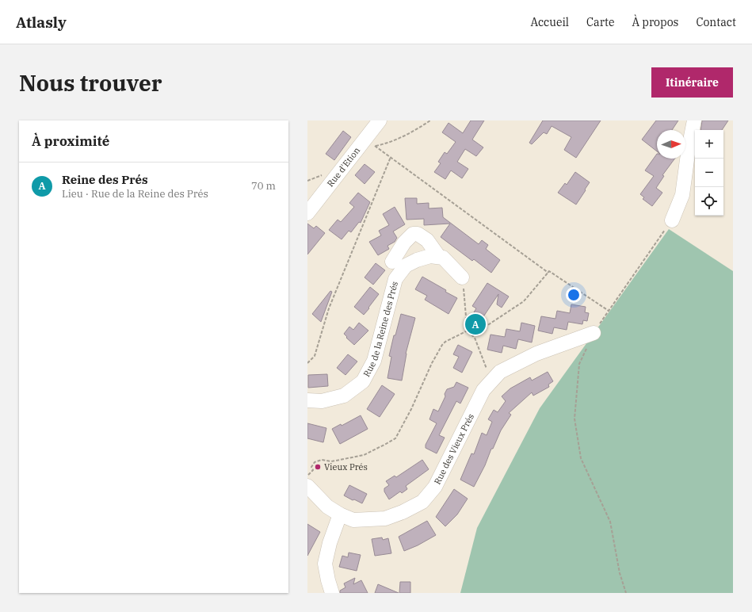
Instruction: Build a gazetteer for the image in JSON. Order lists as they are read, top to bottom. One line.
{"streets":{"street":["Rue d'Etion","Rue de la Reine des Prés","Rue des Vieux Prés"]},"places":["Vieux Prés"],"north":"right","page":{"header":"Atlasly","nav":["Accueil","Carte","À propos","Contact"],"buttons":"Itinéraire","title":"Nous trouver","heading":"À proximité","map_buttons":["+","−"],"list":[{"mark":"A","name":"Reine des Prés","note":"Lieu · Rue de la Reine des Prés","value":"70 m"}],"pins":"A"}}
